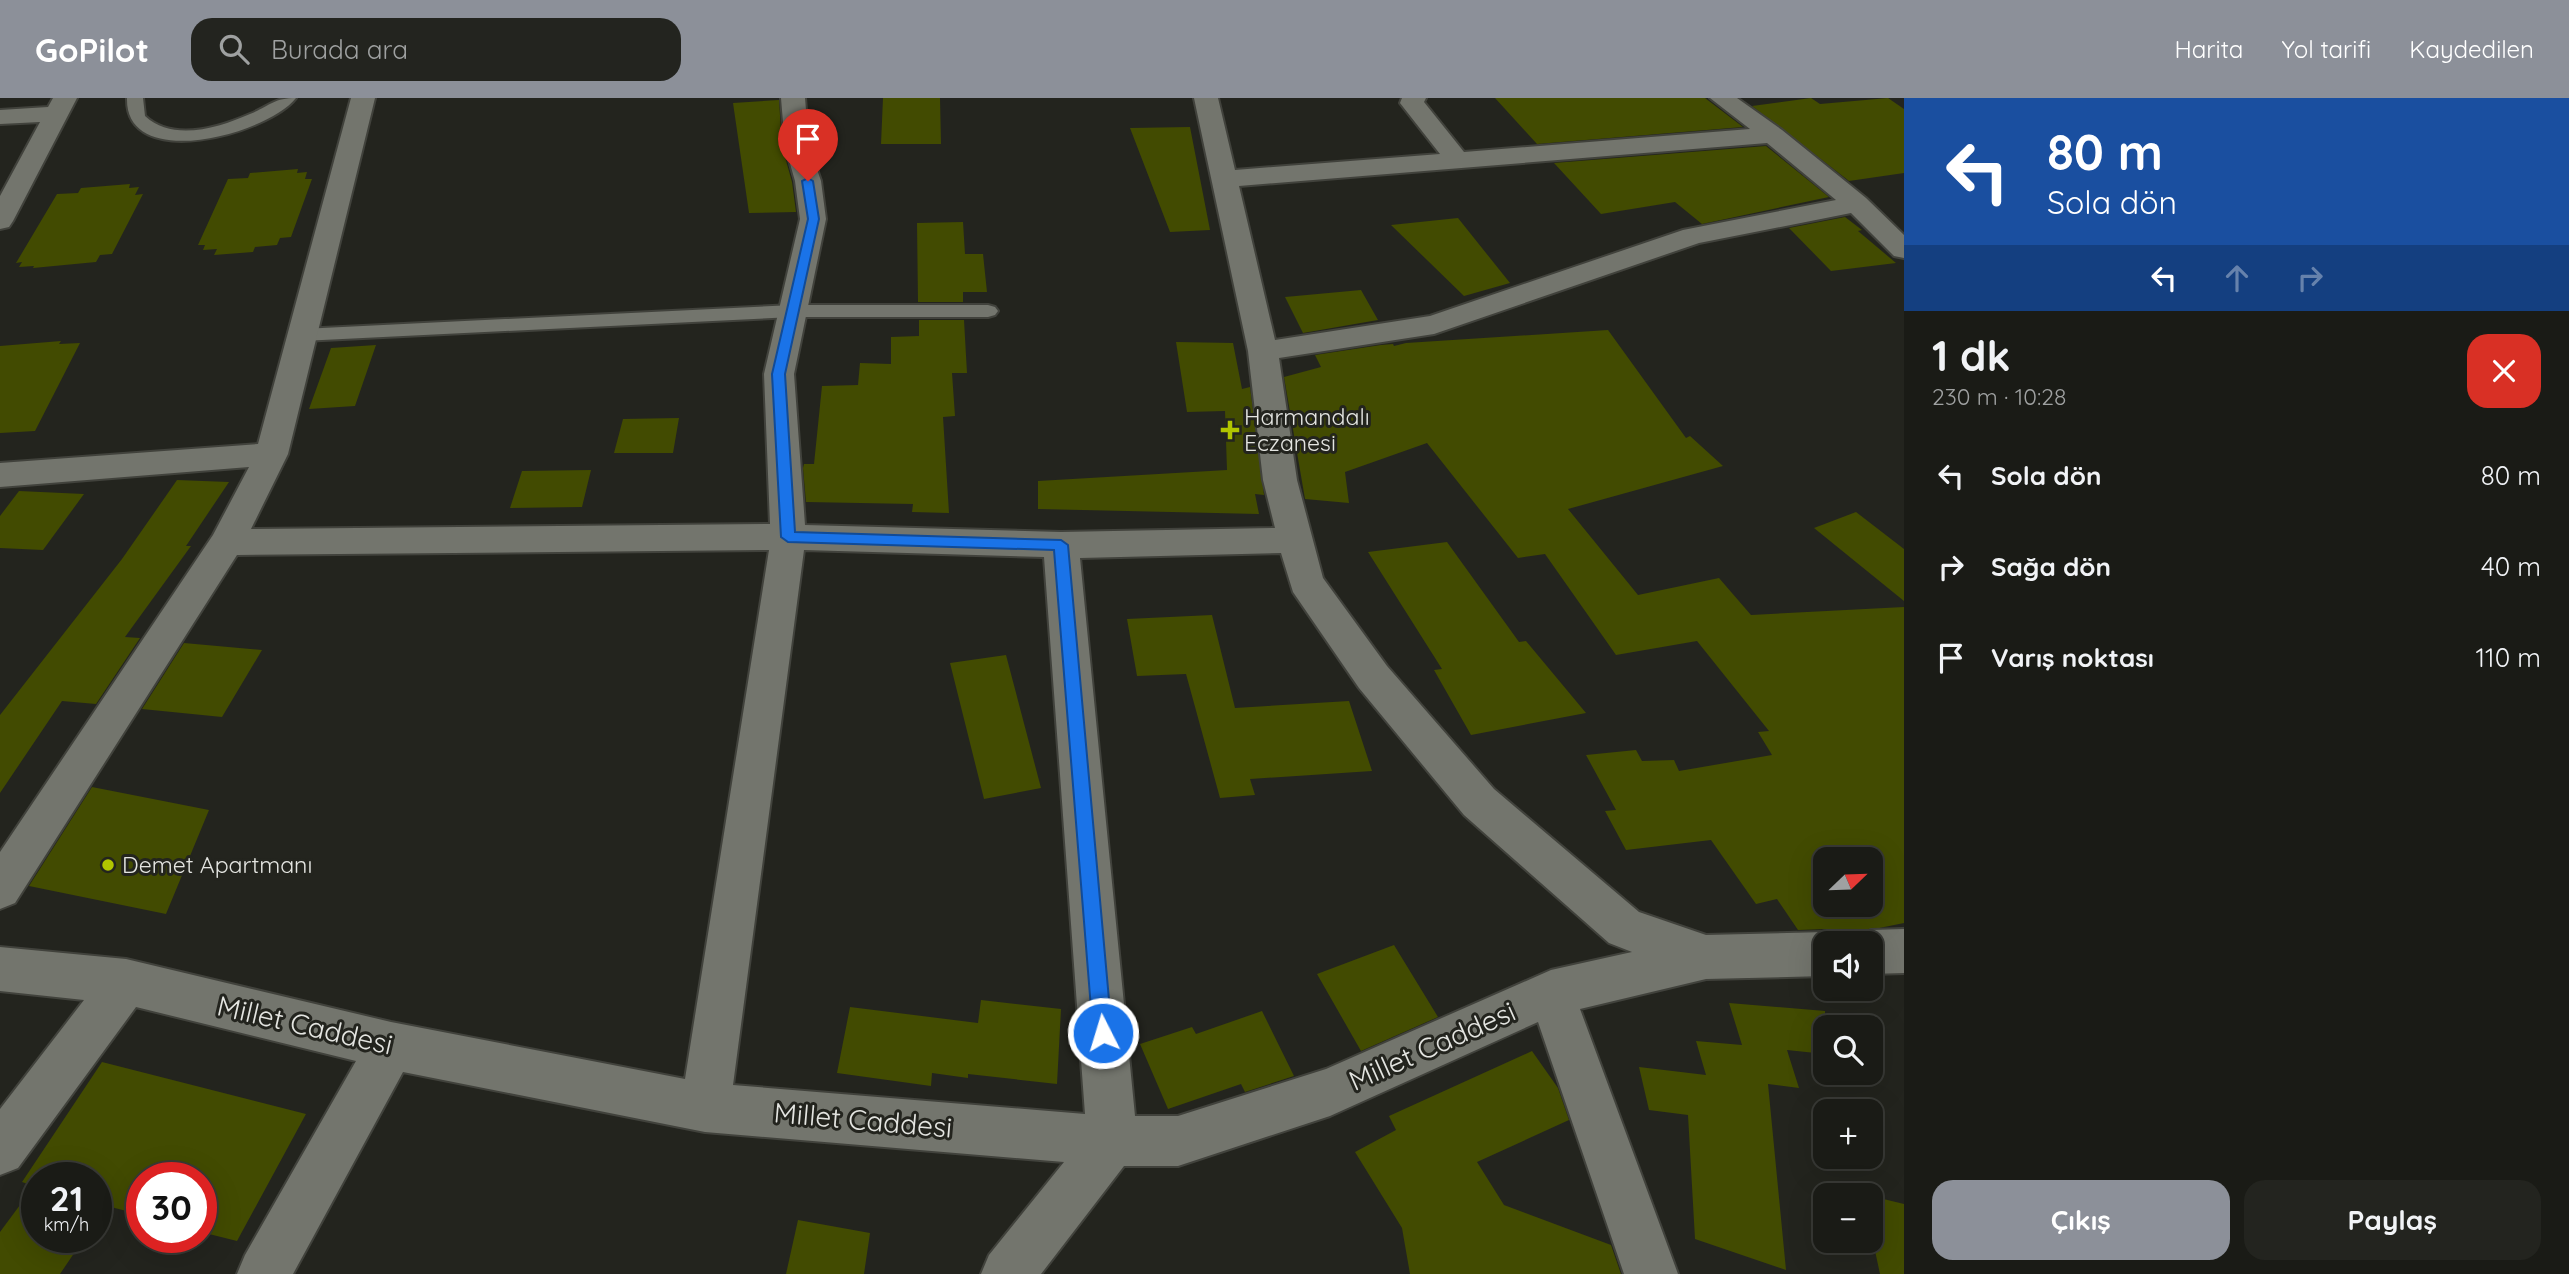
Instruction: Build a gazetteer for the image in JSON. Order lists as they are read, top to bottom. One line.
{"streets":{"street":["Millet Caddesi"]},"places":{"health":["Harmandalı Eczanesi"],"other":["Demet Apartmanı"]},"north":"top right","page":{"header":"GoPilot","search":"Burada ara","nav":["Harita","Yol tarifi","Kaydedilen"],"turn":["80 m","Sola dön"],"heading":["1 dk","230 m · 10:28"],"list":[{"name":"Sola dön","value":"80 m"},{"name":"Sağa dön","value":"40 m"},{"name":"Varış noktası","value":"110 m"}],"map_buttons":["+","−"],"speed":"21 km/h","limit":"30","buttons":["Çıkış","Paylaş"]}}
